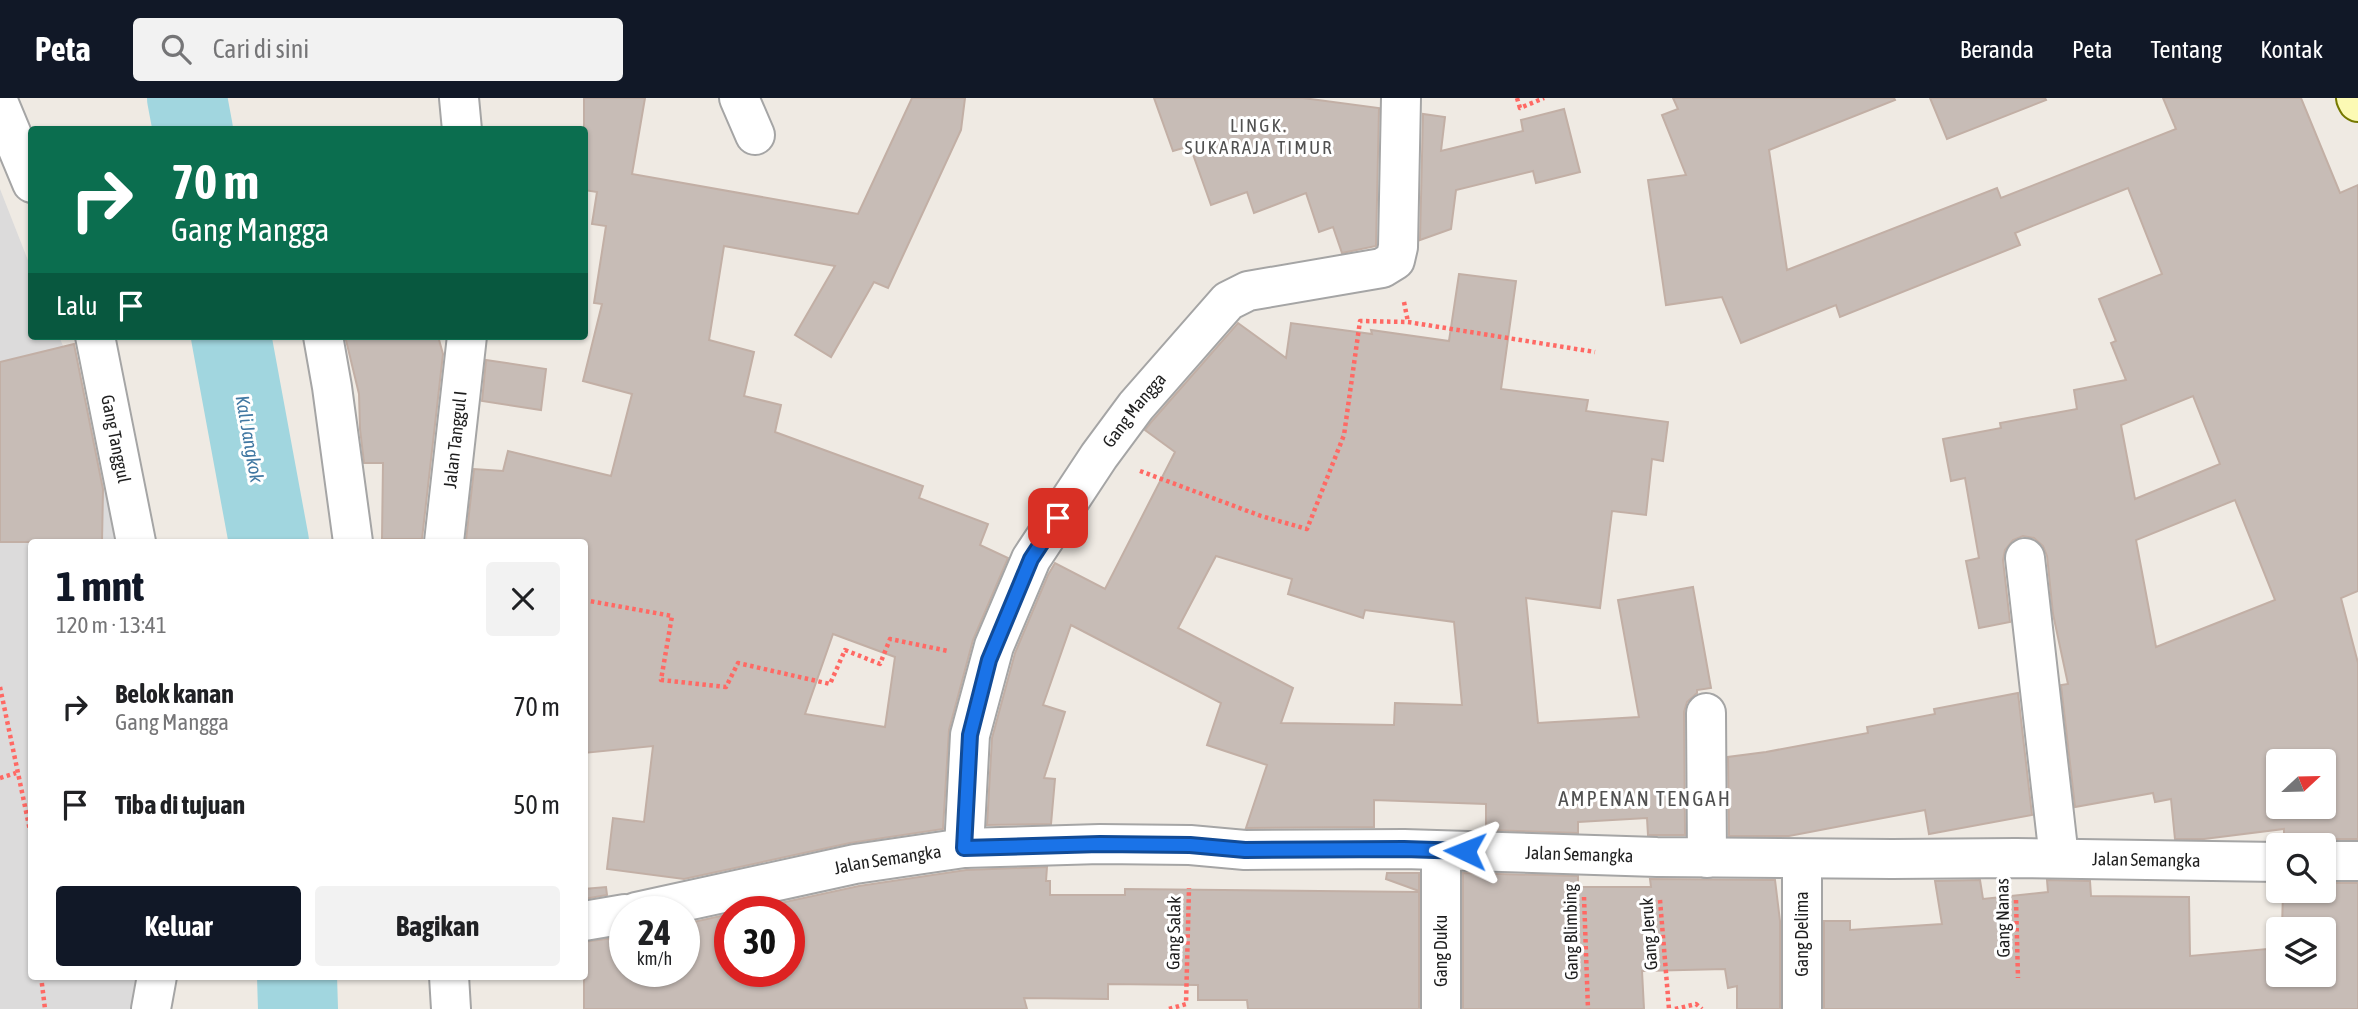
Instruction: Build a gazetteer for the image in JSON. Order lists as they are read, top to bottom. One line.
{"streets":{"street":["Gang Mangga","Gang Tanggul","Jalan Tanggul I","Jalan Semangka","Gang Delima","Gang Duku"],"path":["Gang Nanas","Gang Blimbing","Gang Salak","Gang Jeruk"]},"crossings":[["Gang Mangga","Jalan Semangka"],["Jalan Semangka","Gang Nanas"],["Jalan Semangka","Gang Blimbing"],["Jalan Semangka","Gang Salak"],["Jalan Semangka","Gang Jeruk"],["Jalan Semangka","Gang Delima"],["Jalan Semangka","Gang Duku"]],"districts":["LINGK. SUKARAJA TIMUR","AMPENAN TENGAH"],"water":["Kali Jangkok"],"north":"right","page":{"header":"Peta","search":"Cari di sini","nav":["Beranda","Peta","Tentang","Kontak"],"turn":["70 m","Gang Mangga"],"then":"Lalu","heading":["1 mnt","120 m · 13:41"],"list":[{"name":"Belok kanan","note":"Gang Mangga","value":"70 m"},{"name":"Tiba di tujuan","value":"50 m"}],"buttons":["Keluar","Bagikan"],"speed":"24 km/h","limit":"30"}}
